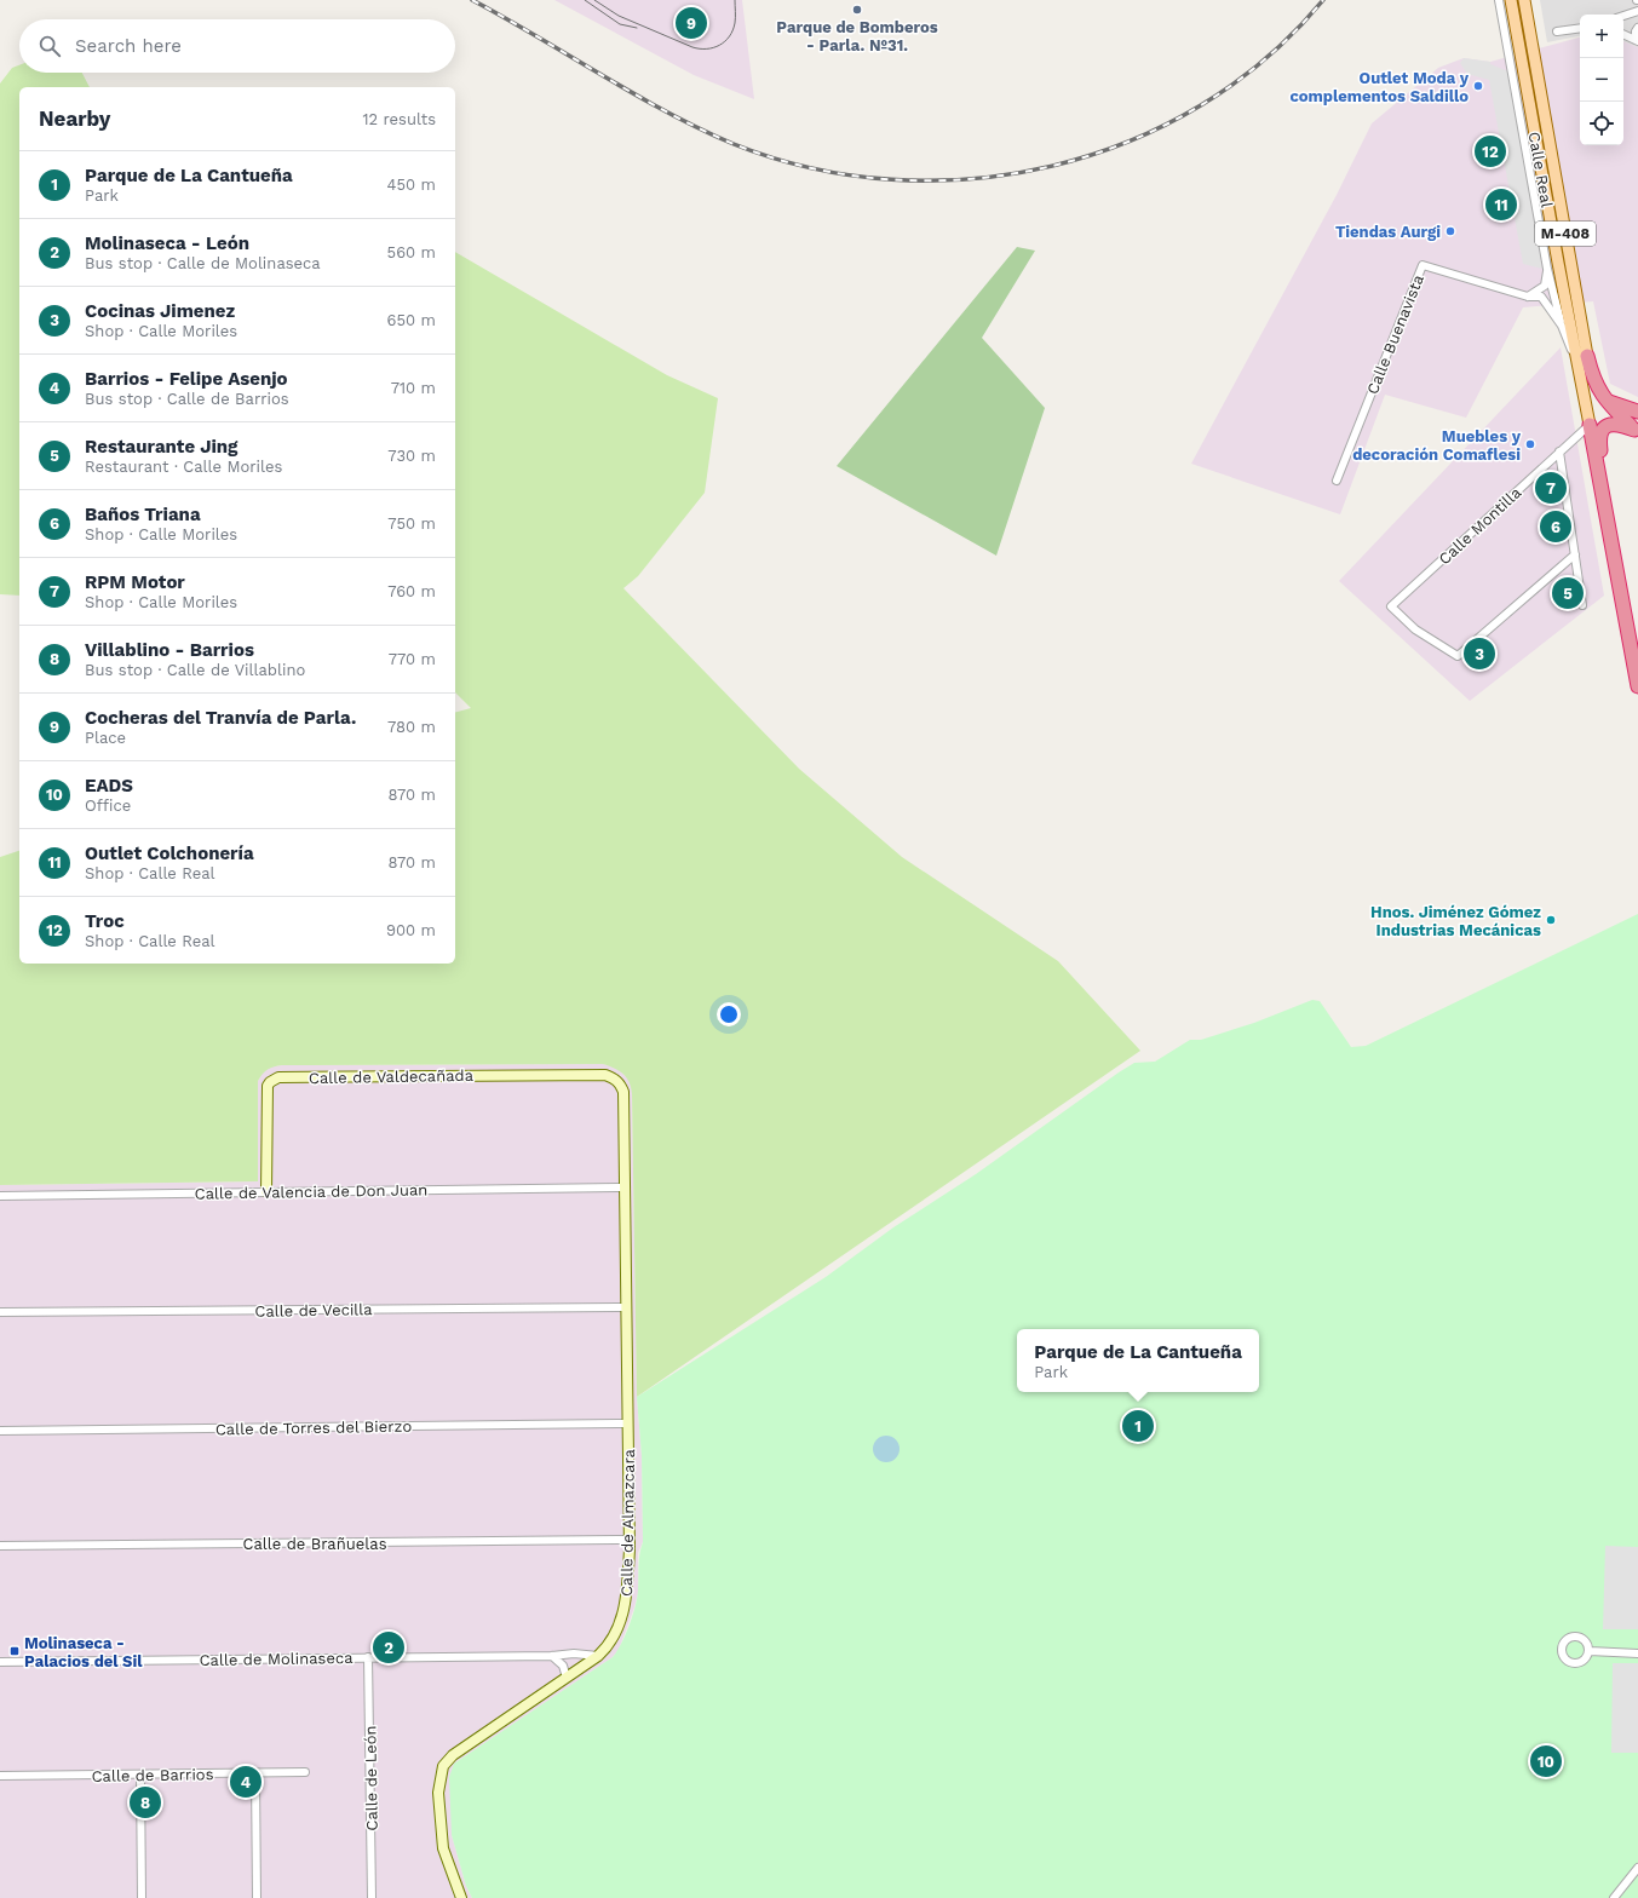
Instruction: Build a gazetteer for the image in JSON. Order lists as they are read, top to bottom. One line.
{"streets":{"main road":["Calle Real","M-408"],"street":["Calle Buenavista","Calle Montilla","Calle de Valdecañada","Calle de Valencia de Don Juan","Calle de Vecilla","Calle de Torres del Bierzo","Calle de Almazcara","Calle de Brañuelas","Calle de Molinaseca","Calle de Barrios","Calle de León"]},"crossings":[["Calle Real","Calle Buenavista"],["Calle Real","Calle Montilla"],["Calle de Valdecañada","Calle de Valencia de Don Juan"],["Calle de Valdecañada","Calle de Almazcara"],["Calle de Valencia de Don Juan","Calle de Almazcara"],["Calle de Vecilla","Calle de Almazcara"],["Calle de Torres del Bierzo","Calle de Almazcara"],["Calle de Almazcara","Calle de Brañuelas"],["Calle de Almazcara","Calle de Molinaseca"],["Calle de Molinaseca","Calle de León"]],"places":{"other":["Parque de Bomberos - Parla. Nº31.","Outlet Moda y complementos Saldillo","Tiendas Aurgi","Muebles y decoración Comaflesi","Hnos. Jiménez Gómez Industrias Mecánicas"],"transit":["Molinaseca - Palacios del Sil"]},"page":{"pins":["9","12","11","7","6","5","3","1","2","10","4","8"],"map_buttons":["+","−"],"search":"Search here","heading":["Nearby","12 results"],"list":[{"mark":"1","name":"Parque de La Cantueña","note":"Park","value":"450 m"},{"mark":"2","name":"Molinaseca - León","note":"Bus stop · Calle de Molinaseca","value":"560 m"},{"mark":"3","name":"Cocinas Jimenez","note":"Shop · Calle Moriles","value":"650 m"},{"mark":"4","name":"Barrios - Felipe Asenjo","note":"Bus stop · Calle de Barrios","value":"710 m"},{"mark":"5","name":"Restaurante Jing","note":"Restaurant · Calle Moriles","value":"730 m"},{"mark":"6","name":"Baños Triana","note":"Shop · Calle Moriles","value":"750 m"},{"mark":"7","name":"RPM Motor","note":"Shop · Calle Moriles","value":"760 m"},{"mark":"8","name":"Villablino - Barrios","note":"Bus stop · Calle de Villablino","value":"770 m"},{"mark":"9","name":"Cocheras del Tranvía de Parla.","note":"Place","value":"780 m"},{"mark":"10","name":"EADS","note":"Office","value":"870 m"},{"mark":"11","name":"Outlet Colchonería","note":"Shop · Calle Real","value":"870 m"},{"mark":"12","name":"Troc","note":"Shop · Calle Real","value":"900 m"}],"popup":["Parque de La Cantueña","Park"]}}
